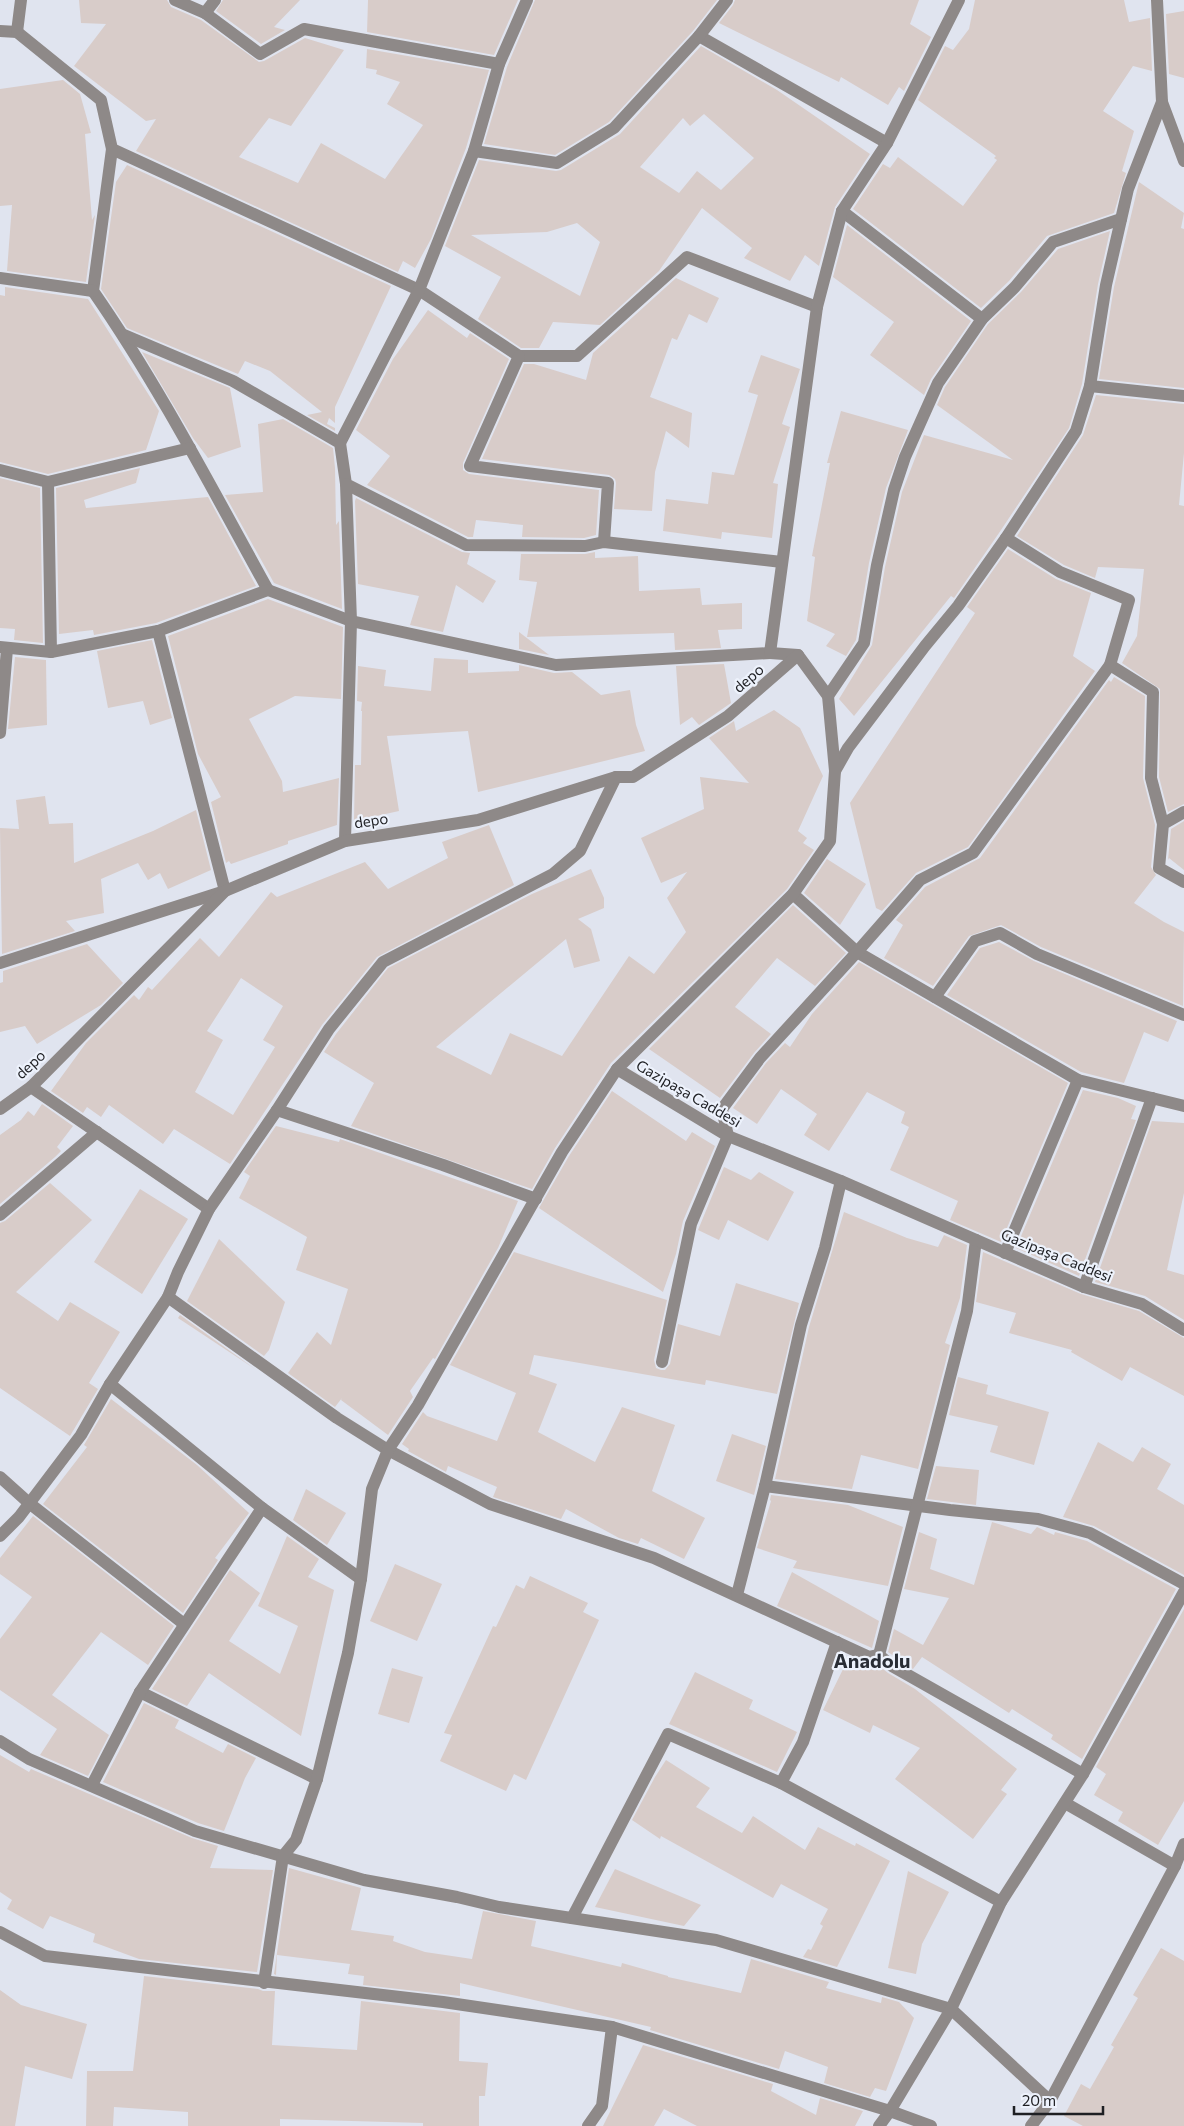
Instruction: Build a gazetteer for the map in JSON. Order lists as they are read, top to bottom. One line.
{"streets":{"street":["depo","Gazipaşa Caddesi"]},"districts":["Anadolu"],"scale_bar":"20 m"}
